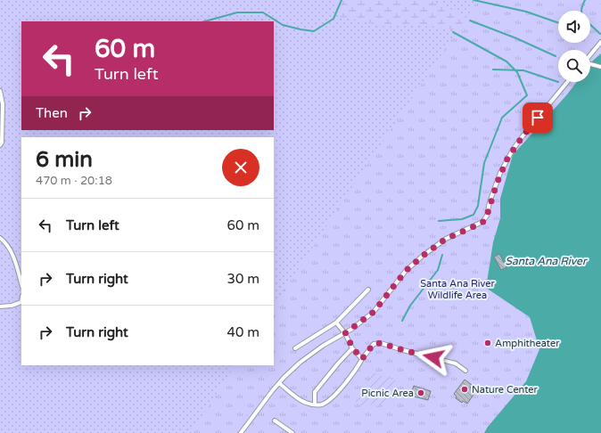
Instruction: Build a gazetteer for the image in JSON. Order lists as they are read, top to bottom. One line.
{"water":["Santa Ana River"],"parks":["Santa Ana River Wildlife Area"],"places":["Amphitheater","Nature Center","Picnic Area"],"page":{"turn":["60 m","Turn left"],"then":"Then","heading":["6 min","470 m · 20:18"],"list":[{"name":"Turn left","value":"60 m"},{"name":"Turn right","value":"30 m"},{"name":"Turn right","value":"40 m"}]}}
